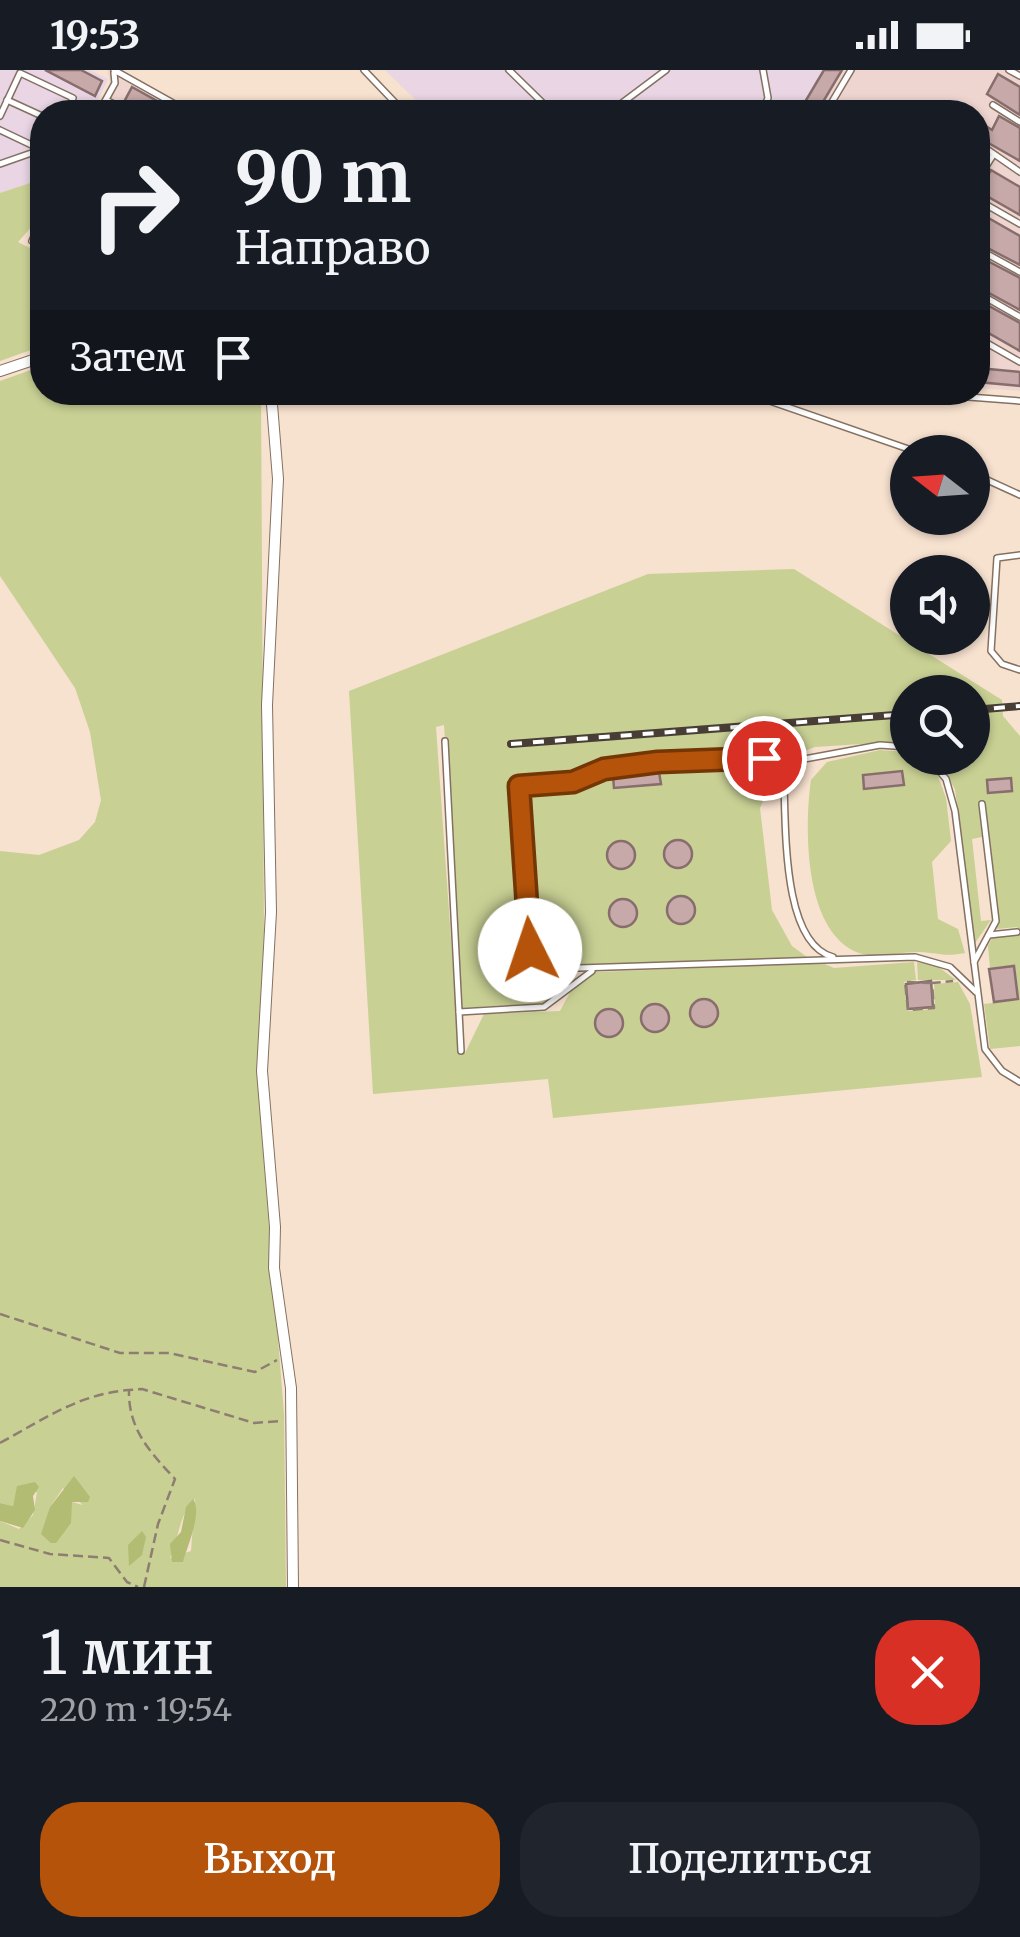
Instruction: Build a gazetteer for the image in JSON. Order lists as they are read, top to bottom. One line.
{"north":"left","page":{"status":"19:53","turn":["90 m","Направо"],"then":"Затем","heading":["1 мин","220 m · 19:54"],"buttons":["Выход","Поделиться"]}}
